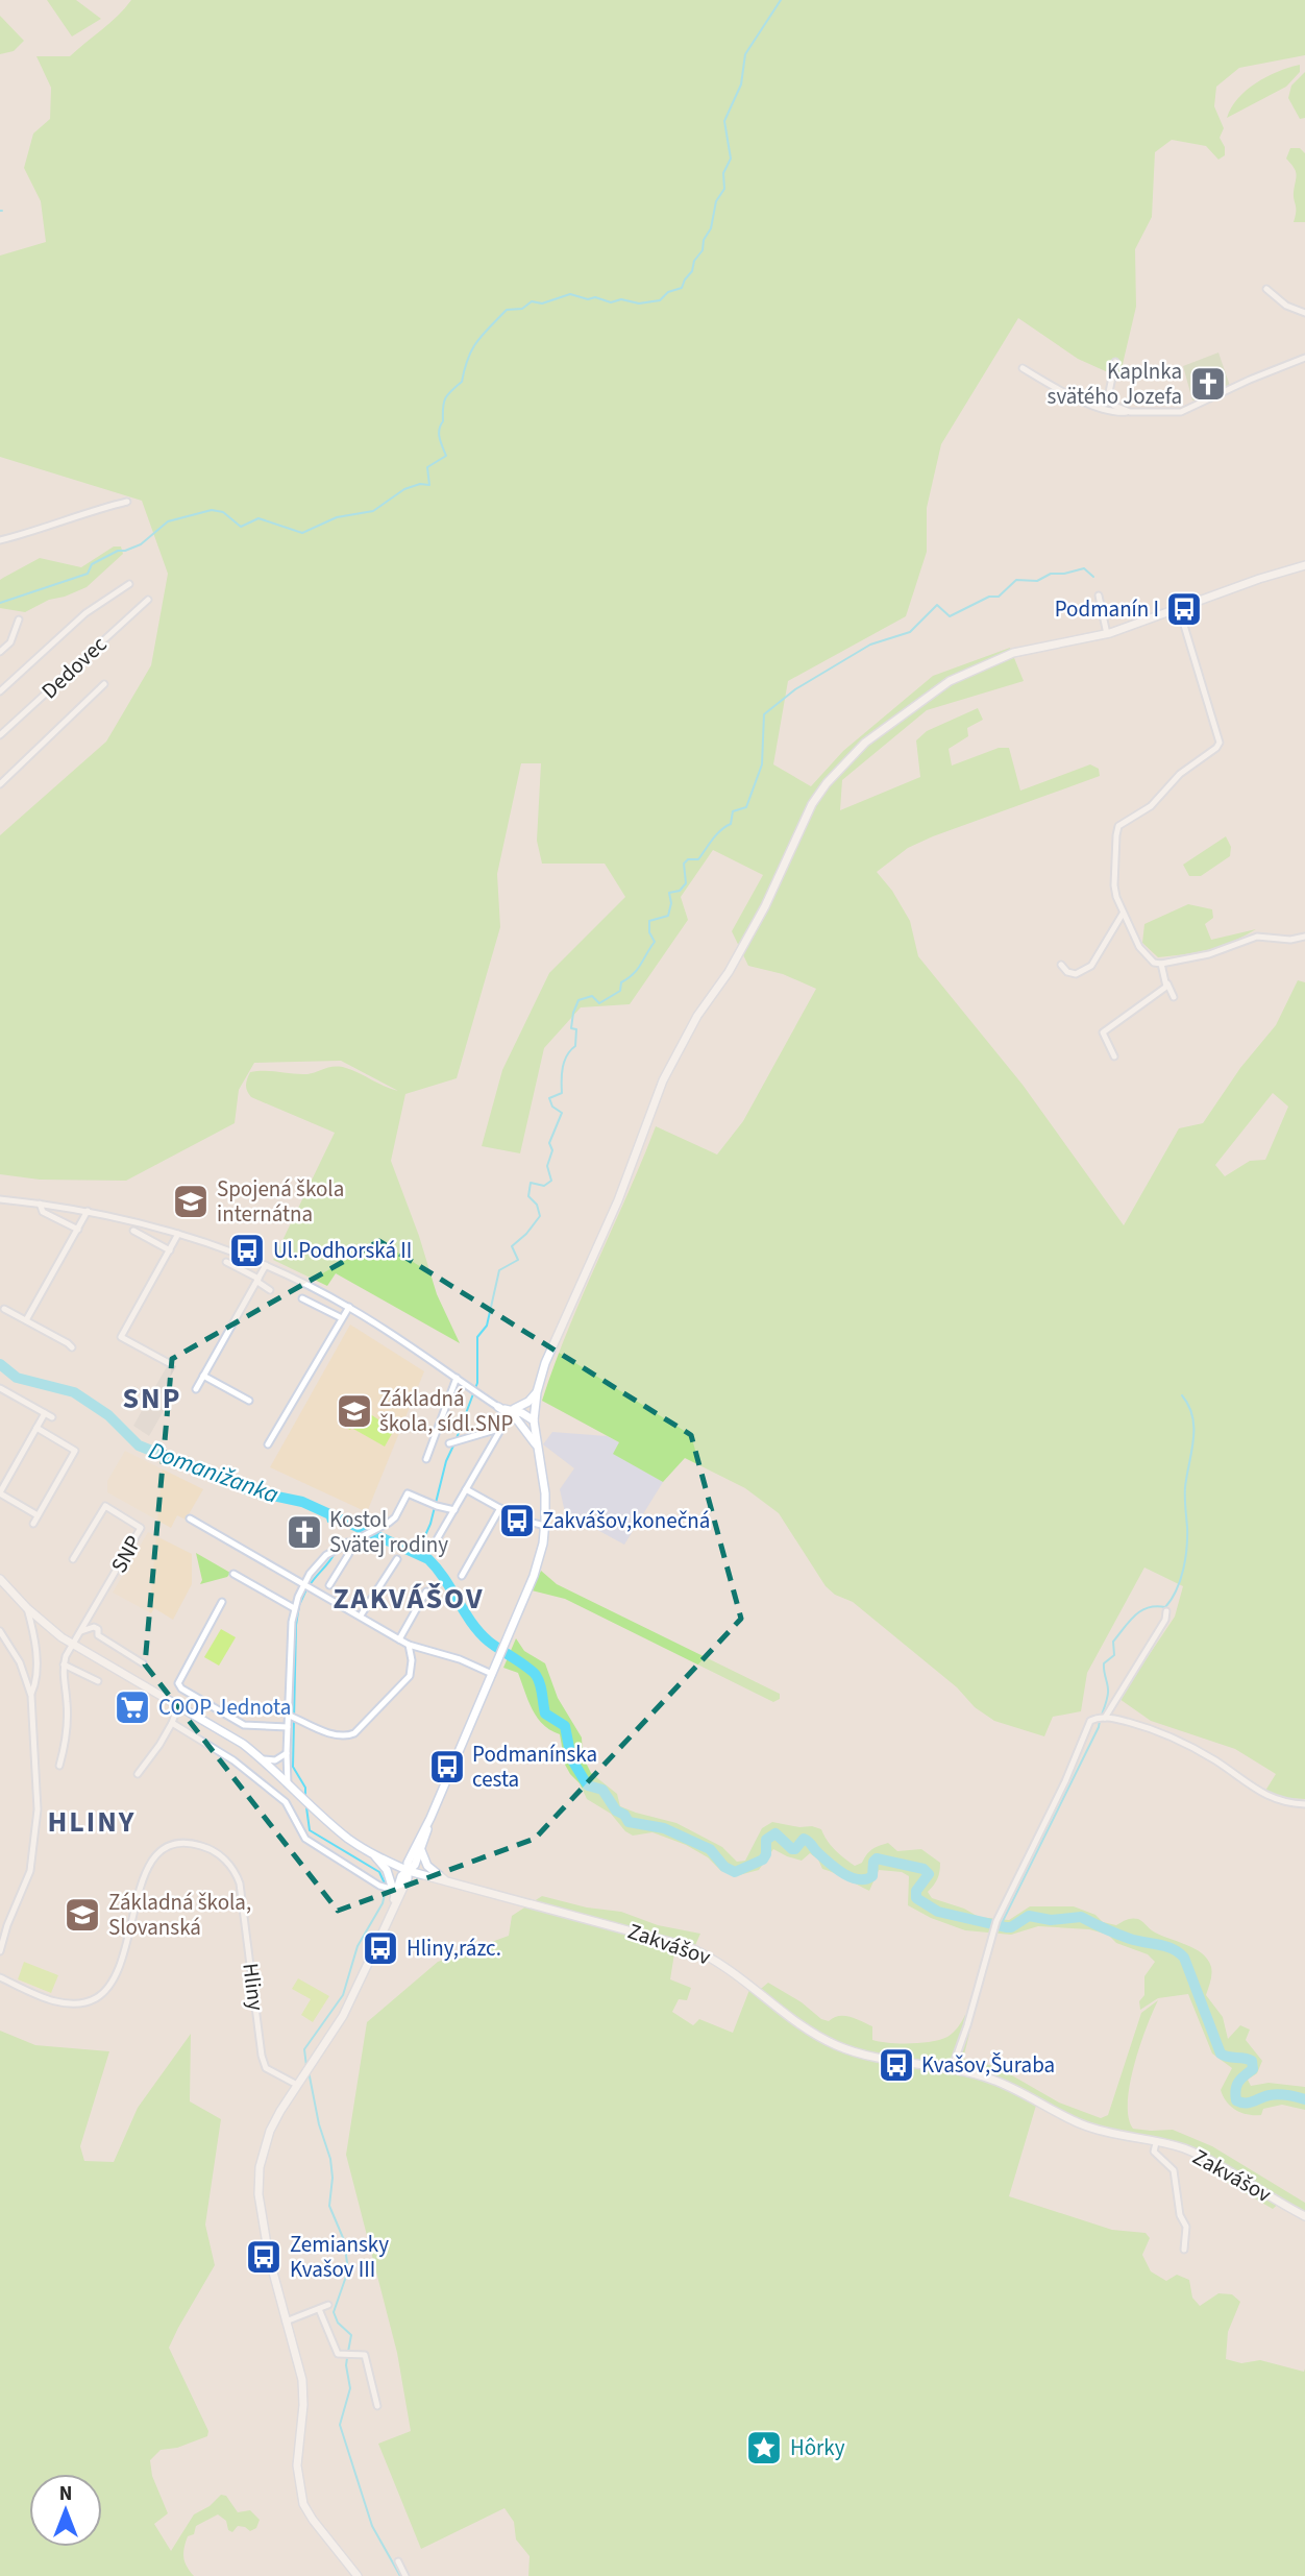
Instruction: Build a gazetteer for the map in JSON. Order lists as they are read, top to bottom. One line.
{"streets":{"street":["Dedovec","SNP","Zakvášov","Hliny"]},"districts":["SNP","ZAKVÁŠOV","HLINY"],"water":["Domanižanka"],"places":{"church":["Kaplnka svätého Jozefa","Kostol Svätej rodiny"],"bus stop":["Podmanín I","Ul.Podhorská II","Zakvášov,konečná","Podmanínska cesta","Hliny,rázc.","Kvašov,Šuraba","Zemiansky Kvašov III"],"school or university":["Spojená škola internátna","Základná škola, sídl.SNP","Základná škola, Slovanská"],"supermarket":["COOP Jednota"],"place":["Hôrky"]},"north":"top"}
